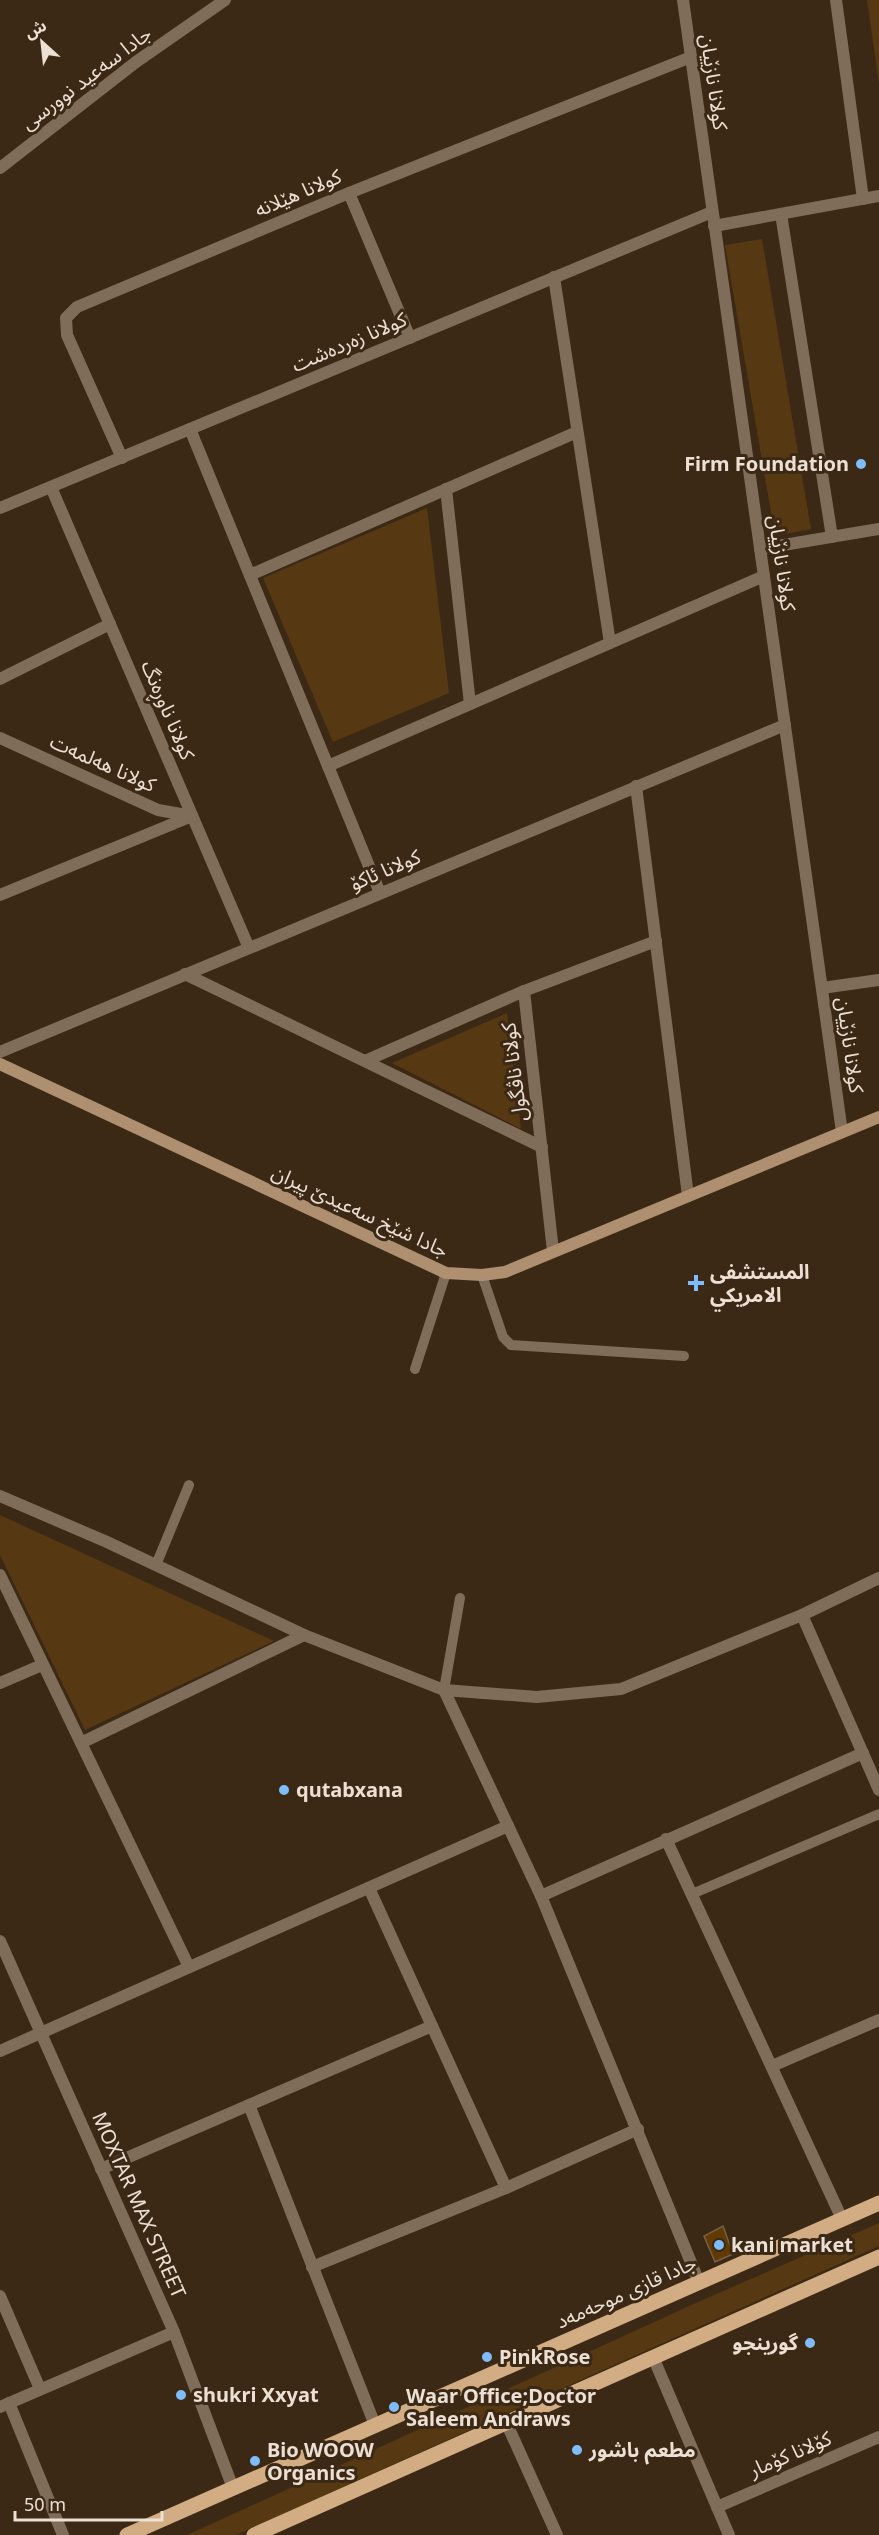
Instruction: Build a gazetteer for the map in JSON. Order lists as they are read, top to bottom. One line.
{"streets":{"main road":["جادا قازی موحەمەد"],"street":["جادا سەعید نوورسی","کولانا نازێیان","کولانا هێلانە","کولانا زەردەشت","کولانا ناوڕەنگ","کولانا هەلمەت","کولانا ئاکۆ","کولانا ناڤگول","جادا شێخ سەعیدێ پیران","MOXTAR MAX STREET","کۆلانا کۆمار"]},"crossings":[["کولانا نازێیان","کولانا هێلانە"],["کولانا نازێیان","کولانا زەردەشت"],["کولانا نازێیان","کولانا ئاکۆ"],["کولانا نازێیان","جادا شێخ سەعیدێ پیران"],["کولانا هێلانە","کولانا زەردەشت"],["کولانا زەردەشت","کولانا ناوڕەنگ"],["کولانا ناوڕەنگ","کولانا هەلمەت"],["کولانا ناوڕەنگ","کولانا ئاکۆ"],["کولانا ناڤگول","جادا شێخ سەعیدێ پیران"],["MOXTAR MAX STREET","جادا قازی موحەمەد"]],"places":{"other":["Firm Foundation","qutabxana","kani market","گورينجو","PinkRose","shukri Xxyat","Waar Office;Doctor Saleem Andraws","مطعم باشور","Bio WOOW Organics"],"health":["المستشفى الامريكي"]},"scale_bar":"50 m","north":"top left"}
